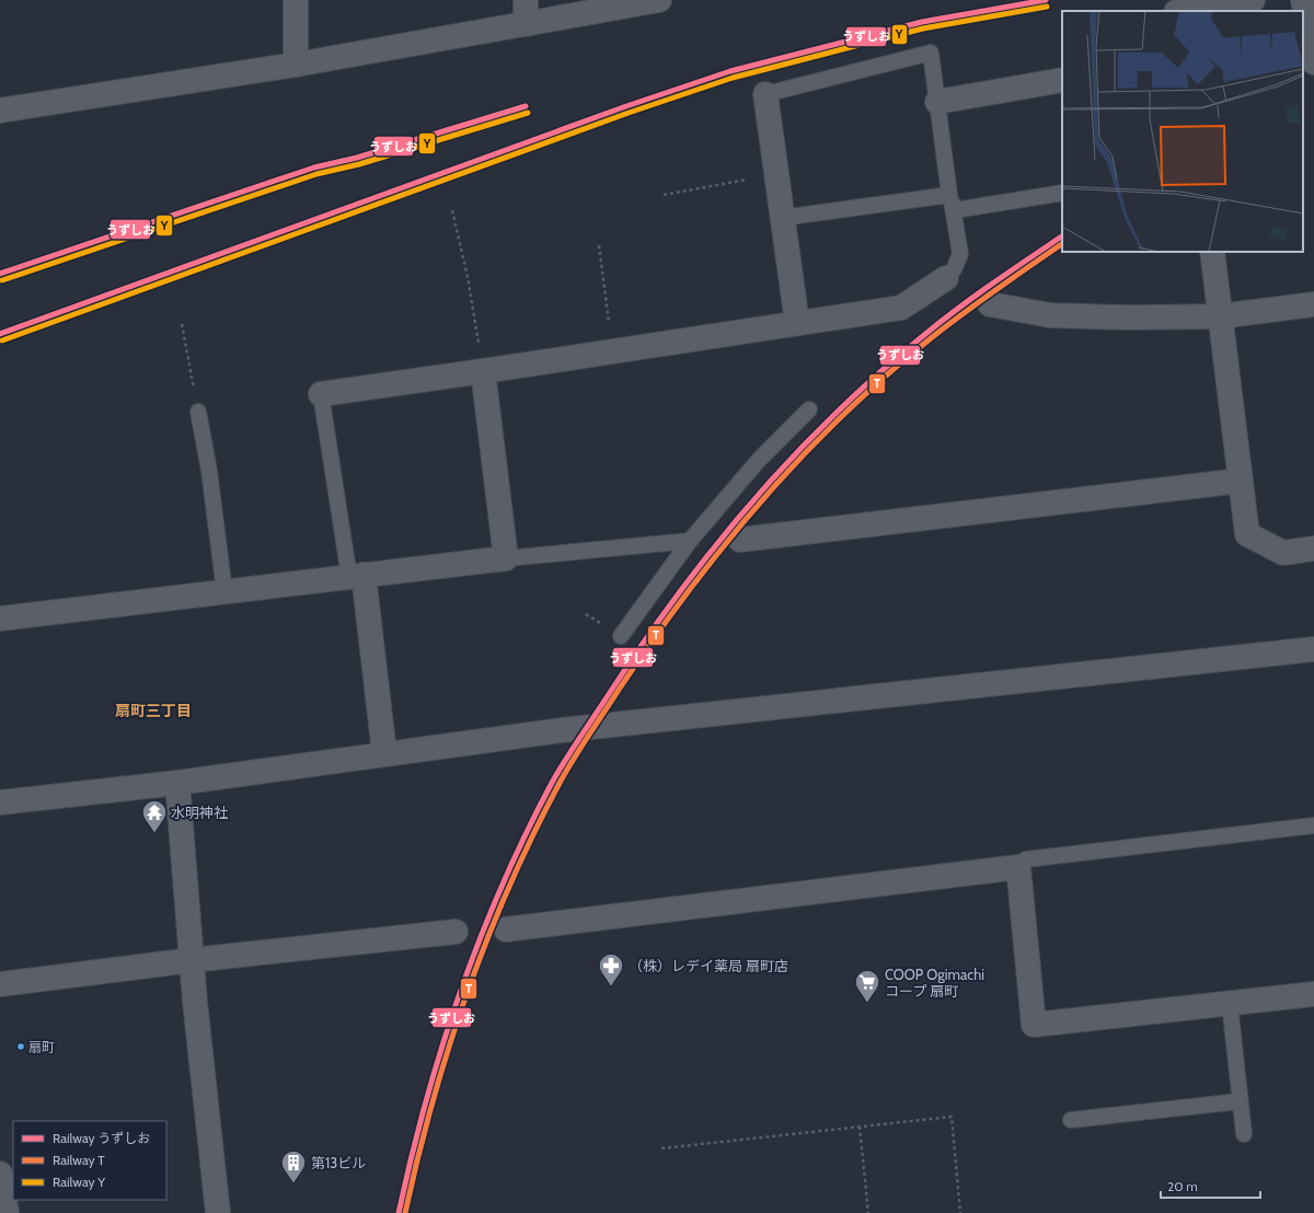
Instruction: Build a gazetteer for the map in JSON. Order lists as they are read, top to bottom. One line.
{"districts":["扇町三丁目"],"places":{"temple":["水明神社"],"pharmacy":["（株）レデイ薬局 扇町店"],"supermarket":["COOP Ogimachi コープ 扇町"],"other":["扇町"],"building":["第13ビル"]},"lines":["rail line うずしお","rail line Y","rail line T"],"legend":["Railway うずしお","Railway T","Railway Y"],"scale_bar":"20 m"}
